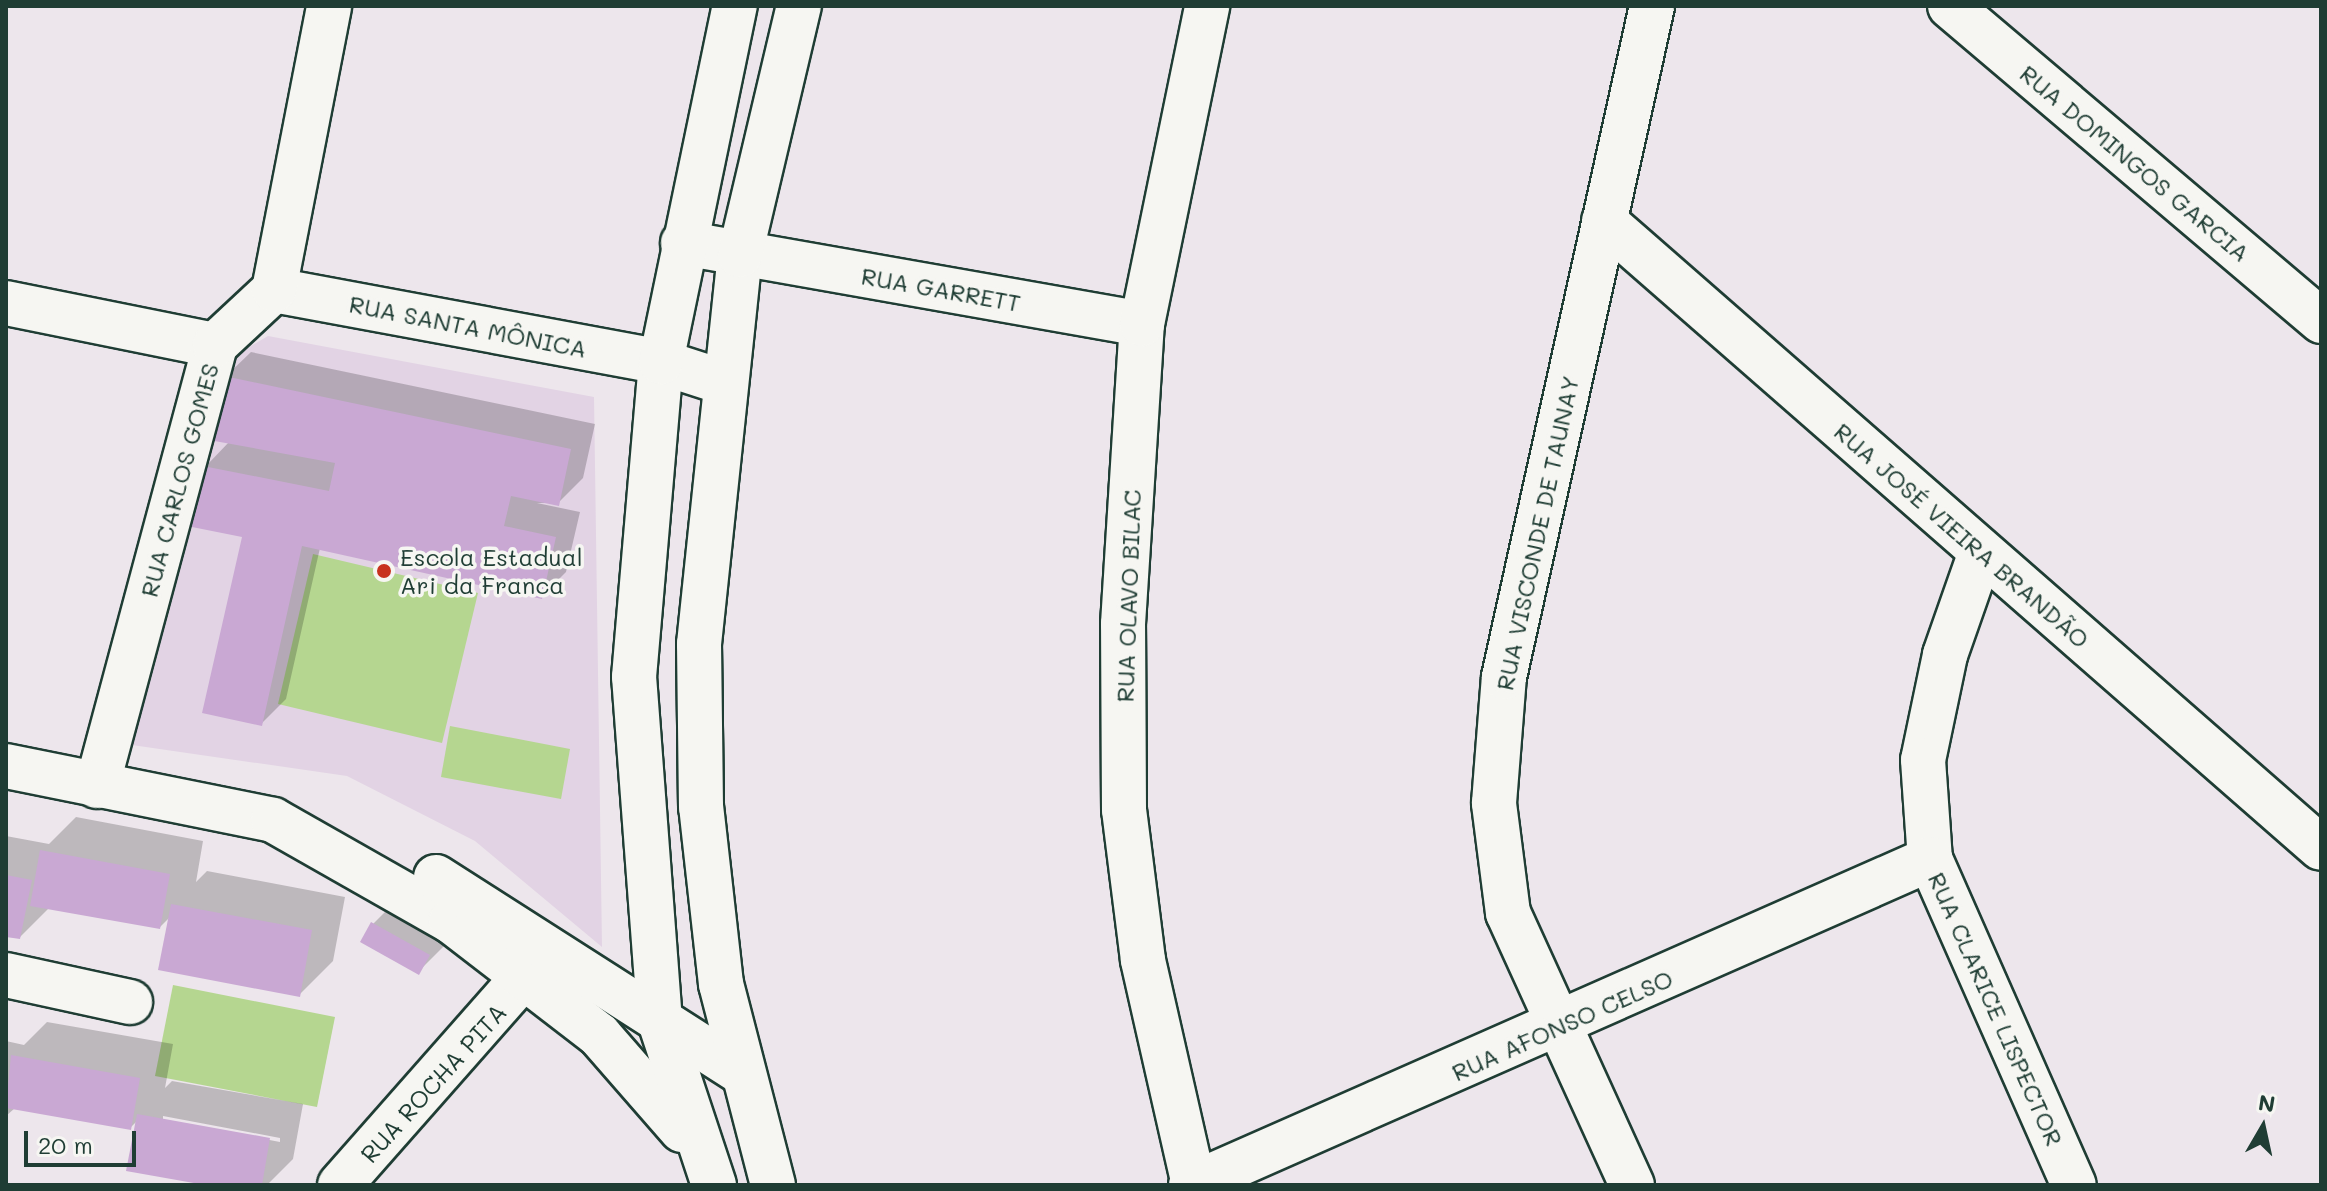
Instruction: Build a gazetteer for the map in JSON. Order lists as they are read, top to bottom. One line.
{"streets":{"street":["RUA DOMINGOS GARCIA","RUA GARRETT","RUA SANTA MÔNICA","RUA CARLOS GOMES","RUA VISCONDE DE TAUNAY","RUA JOSÉ VIEIRA BRANDÃO","RUA OLAVO BILAC","RUA CLARICE LISPECTOR","RUA AFONSO CELSO","RUA ROCHA PITA"]},"crossings":[["RUA GARRETT","RUA OLAVO BILAC"],["RUA SANTA MÔNICA","RUA CARLOS GOMES"],["RUA VISCONDE DE TAUNAY","RUA JOSÉ VIEIRA BRANDÃO"],["RUA VISCONDE DE TAUNAY","RUA AFONSO CELSO"],["RUA JOSÉ VIEIRA BRANDÃO","RUA CLARICE LISPECTOR"],["RUA OLAVO BILAC","RUA AFONSO CELSO"],["RUA CLARICE LISPECTOR","RUA AFONSO CELSO"]],"places":["Escola Estadual Ari da Franca"],"scale_bar":"20 m","north":"top"}
